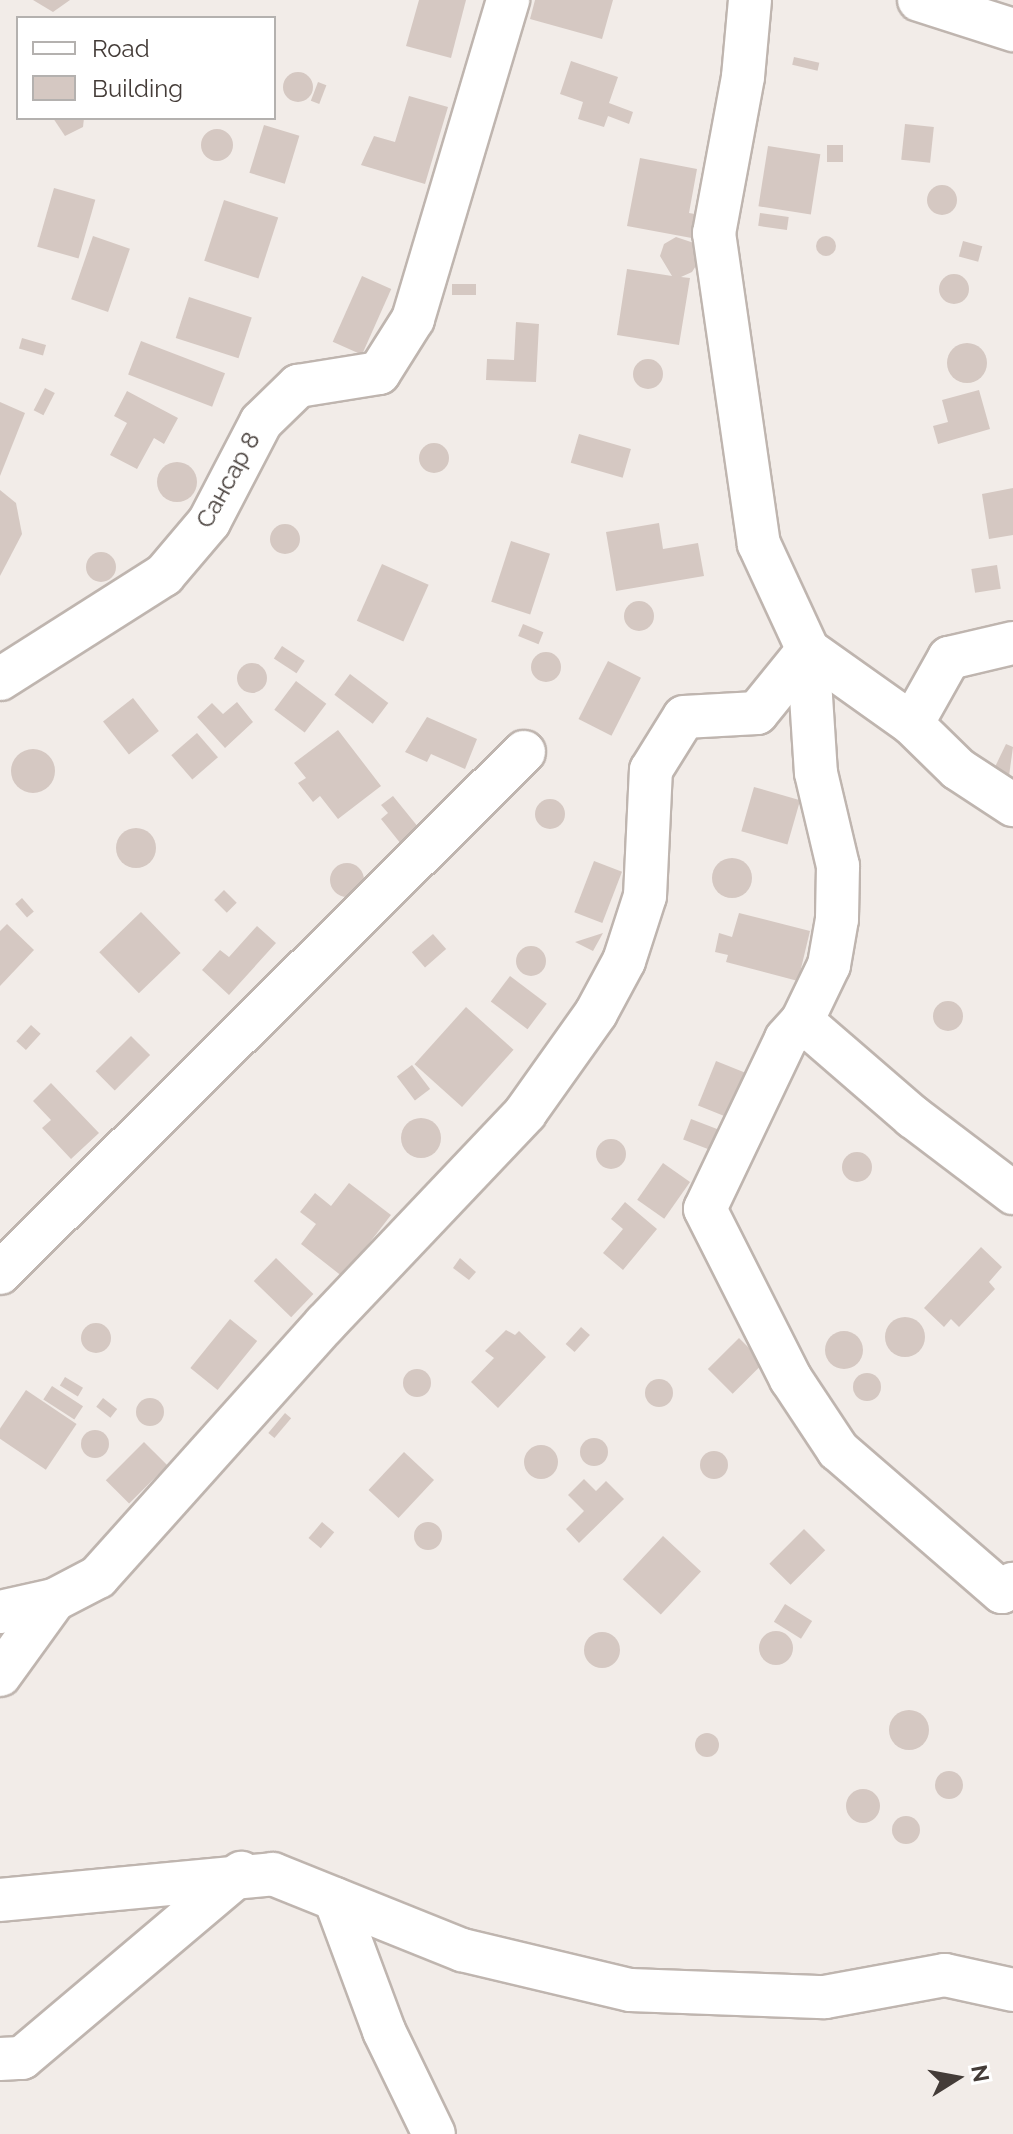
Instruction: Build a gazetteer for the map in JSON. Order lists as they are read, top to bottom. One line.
{"streets":{"street":["Сансар 8"]},"legend":["Road","Building"],"north":"right"}
